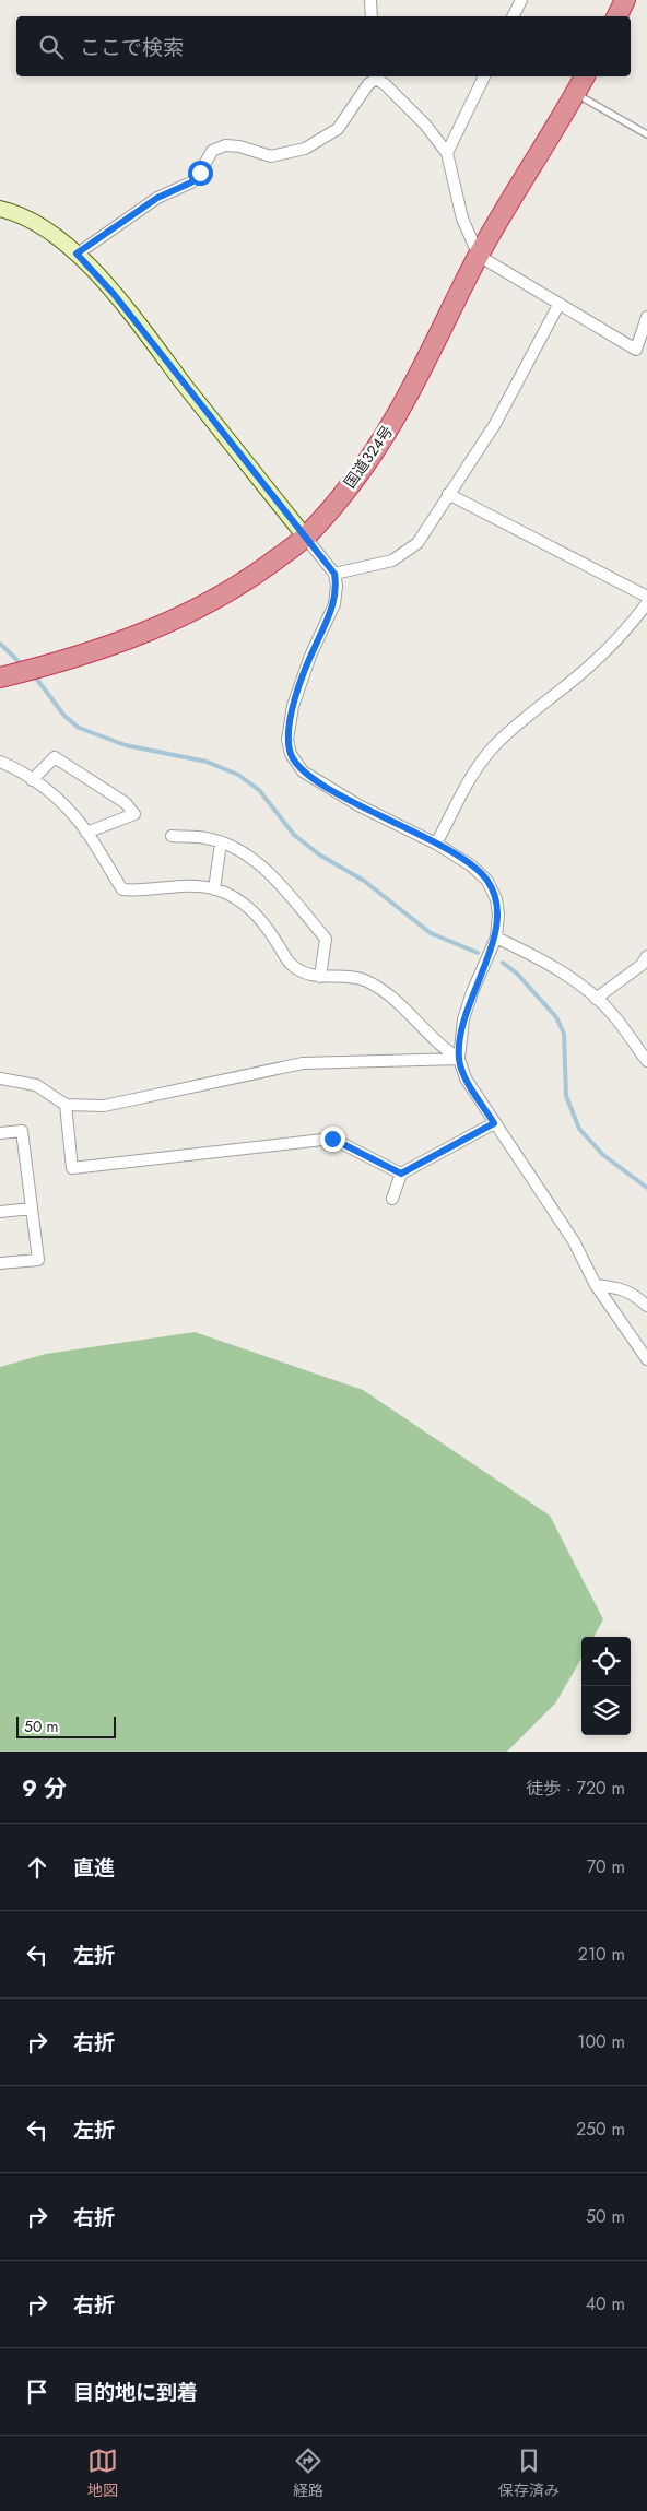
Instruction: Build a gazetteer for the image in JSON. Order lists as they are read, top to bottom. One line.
{"streets":{"highway":["国道324号"]},"scale_bar":"50 m","page":{"search":"ここで検索","scale":"50 m","heading":["9 分","徒歩 · 720 m"],"list":[["直進","70 m"],["左折","210 m"],["右折","100 m"],["左折","250 m"],["右折","50 m"],["右折","40 m"],"目的地に到着"],"nav":["地図","経路","保存済み"]}}
